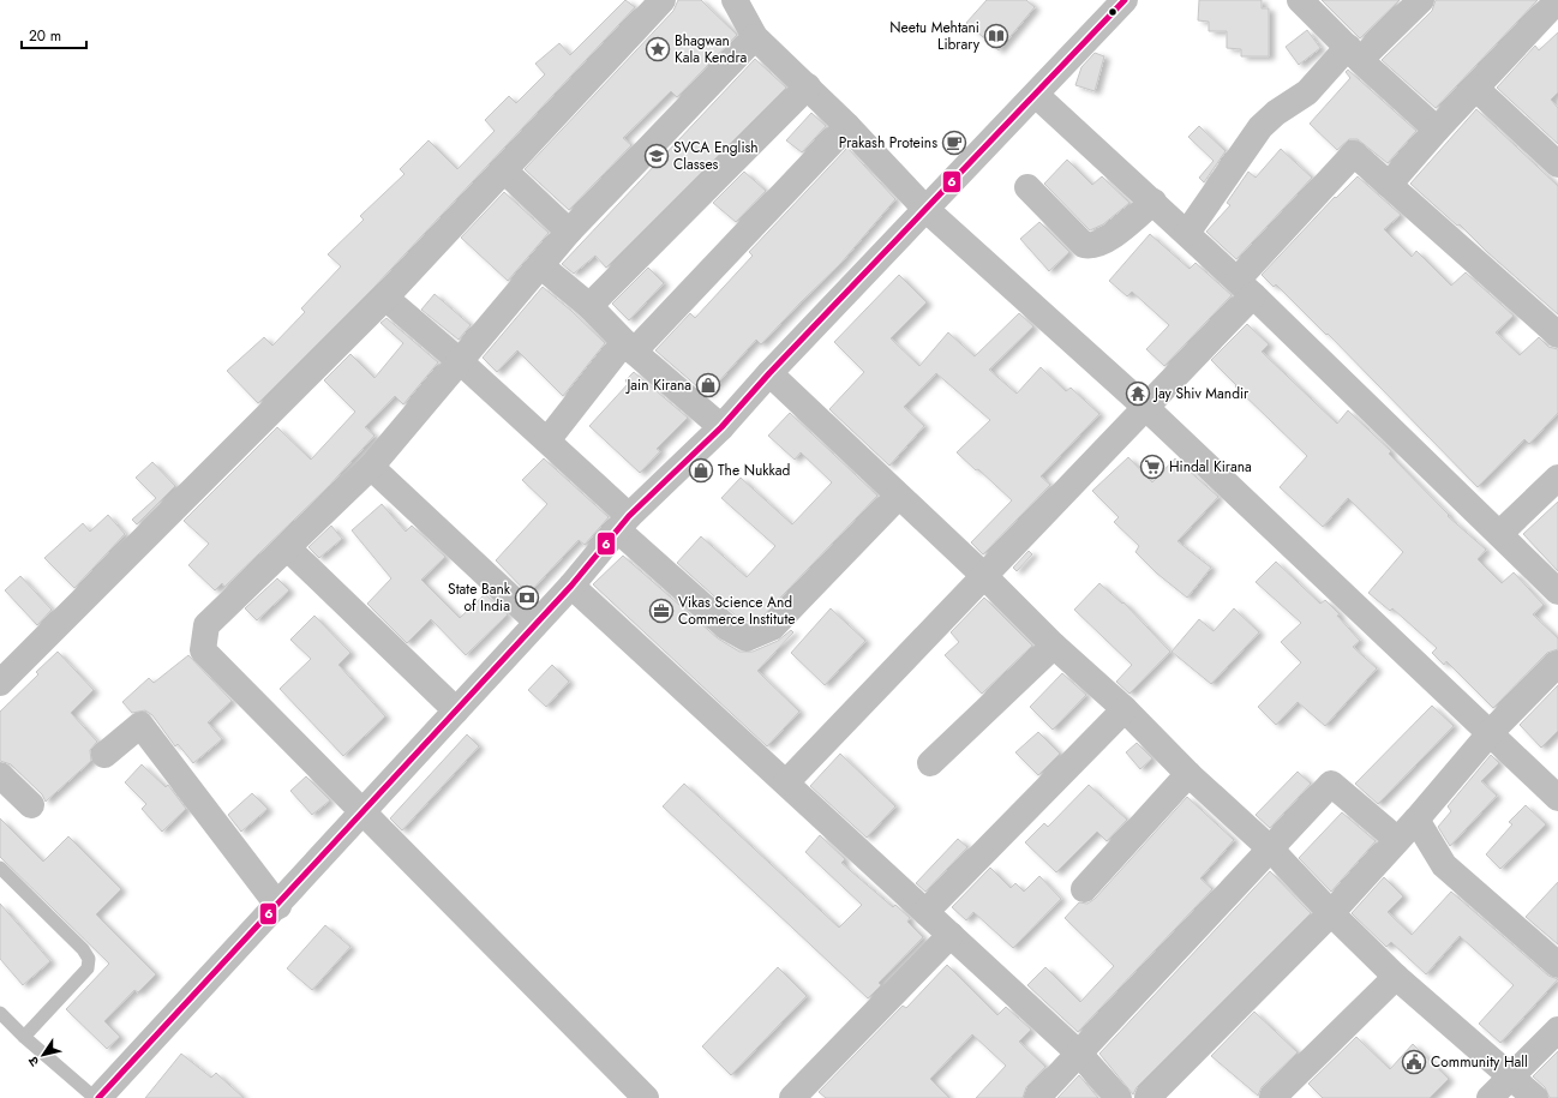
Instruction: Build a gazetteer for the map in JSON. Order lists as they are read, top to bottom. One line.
{"places":{"library":["Neetu Mehtani Library"],"place":["Bhagwan Kala Kendra"],"cafe":["Prakash Proteins"],"school or university":["SVCA English Classes"],"shop":["Jain Kirana","The Nukkad"],"temple":["Jay Shiv Mandir"],"supermarket":["Hindal Kirana"],"bank":["State Bank of India"],"office":["Vikas Science And Commerce Institute"],"public building":["Community Hall"]},"lines":["transit line 6"],"scale_bar":"20 m","north":"bottom left"}
